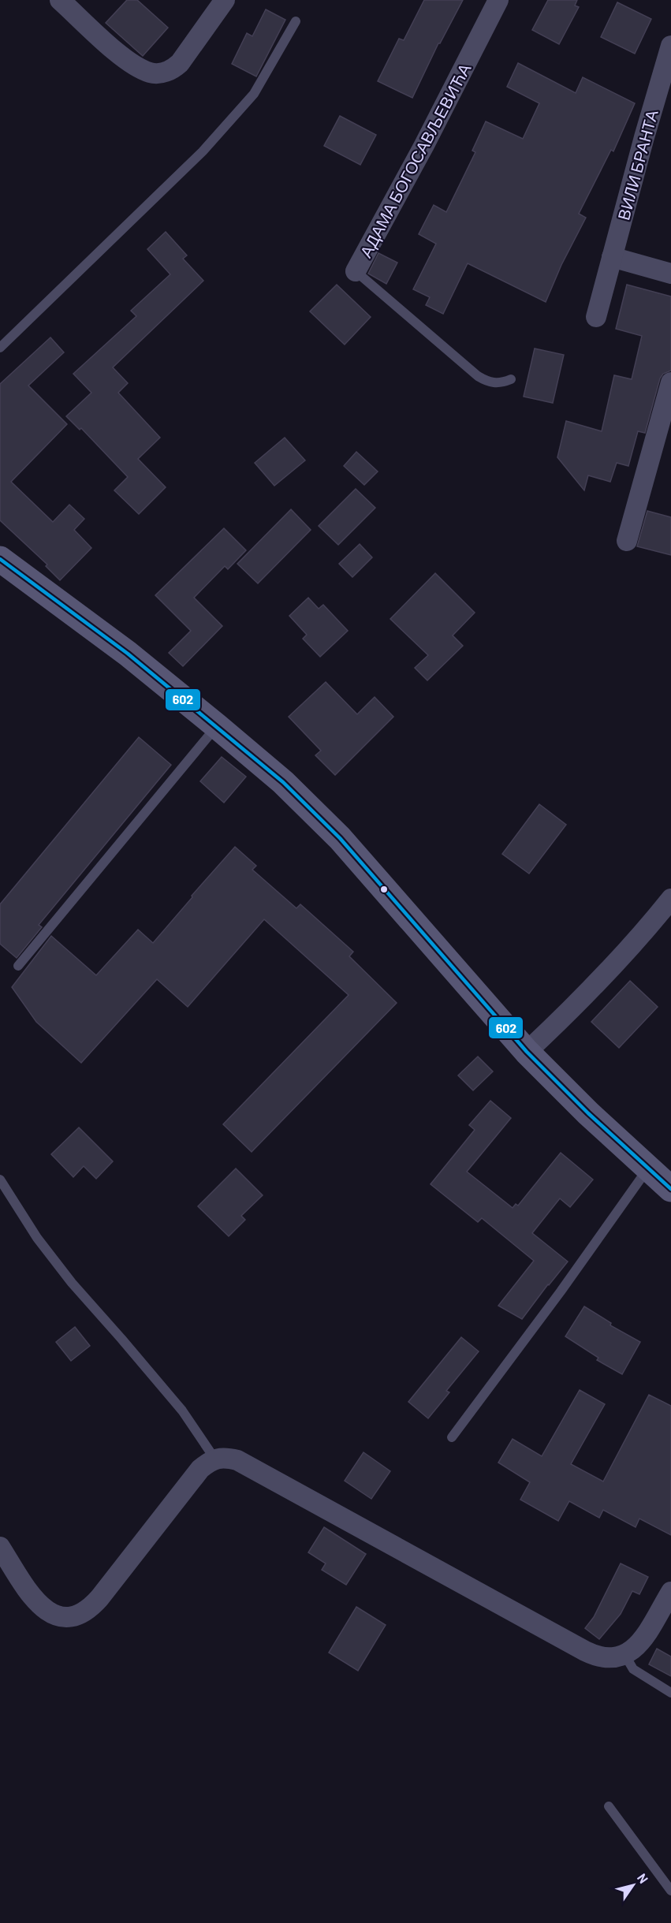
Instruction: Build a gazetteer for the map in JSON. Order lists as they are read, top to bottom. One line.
{"streets":{"street":["АДАМА БОГОСАВЉЕВИЋА","ВИЛИ БРАНТА"]},"lines":["transit line 602"],"north":"top right"}
